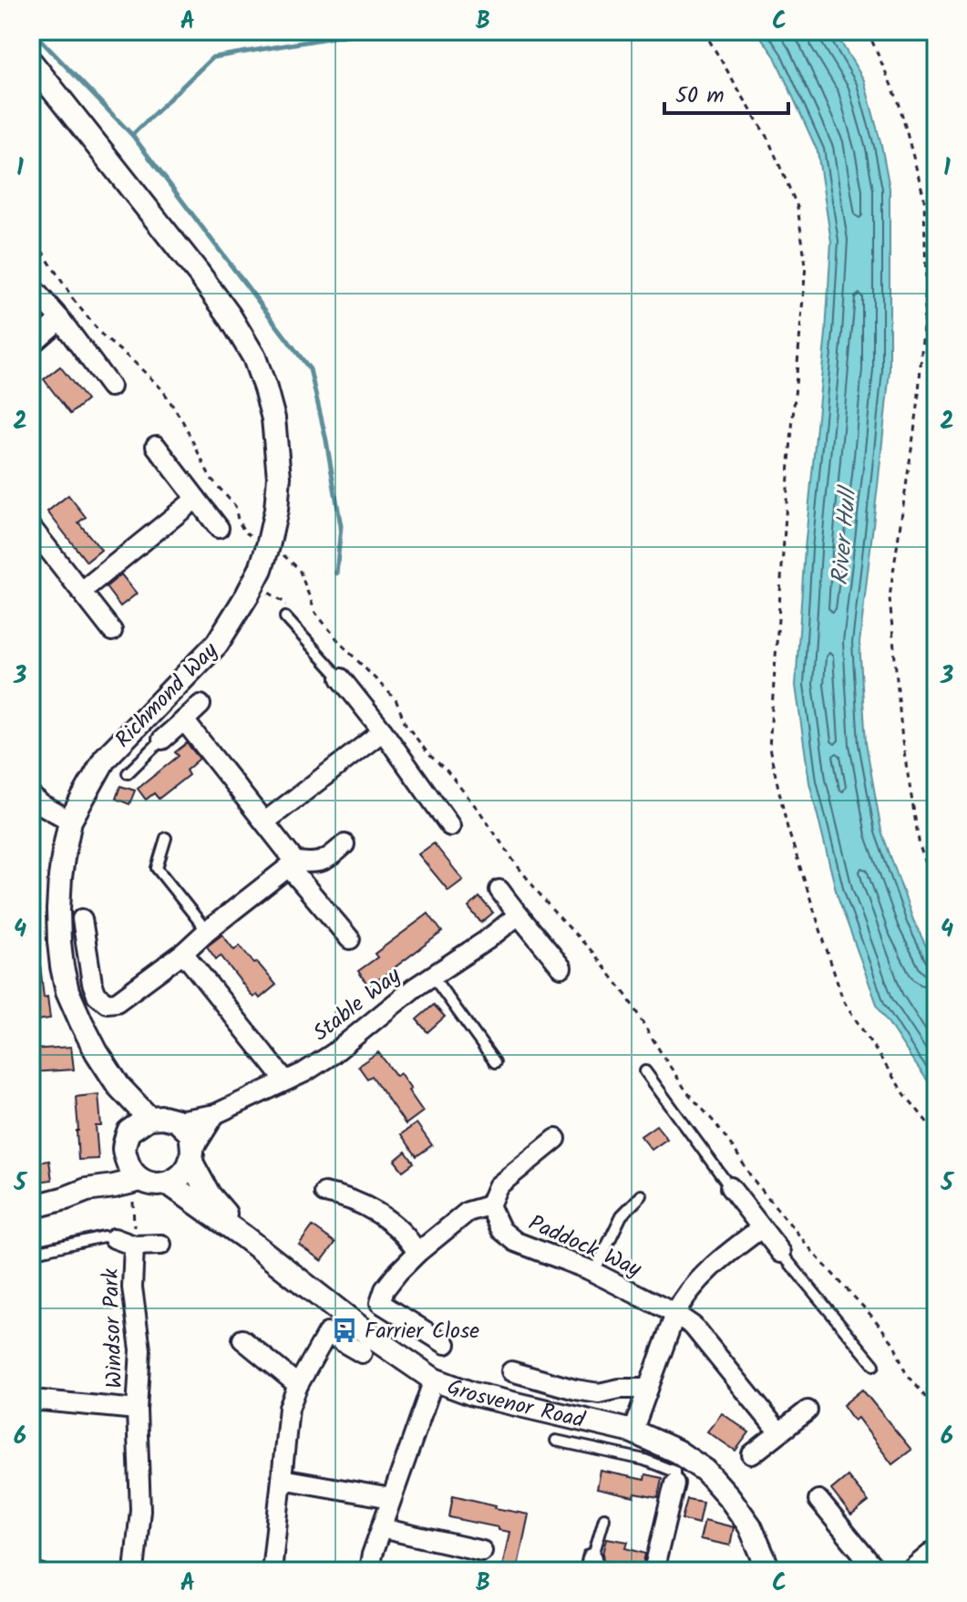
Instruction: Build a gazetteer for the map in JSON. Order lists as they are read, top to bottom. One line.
{"streets":{"street":["Richmond Way","Stable Way","Paddock Way","Windsor Park","Grosvenor Road"]},"crossings":[["Richmond Way","Stable Way"],["Richmond Way","Grosvenor Road"],["Stable Way","Grosvenor Road"]],"water":["River Hull"],"places":{"bus stop":["Farrier Close"]},"scale_bar":"50 m","grid":{"columns":["A","B","C"],"rows":["1","2","3","4","5","6"]}}
